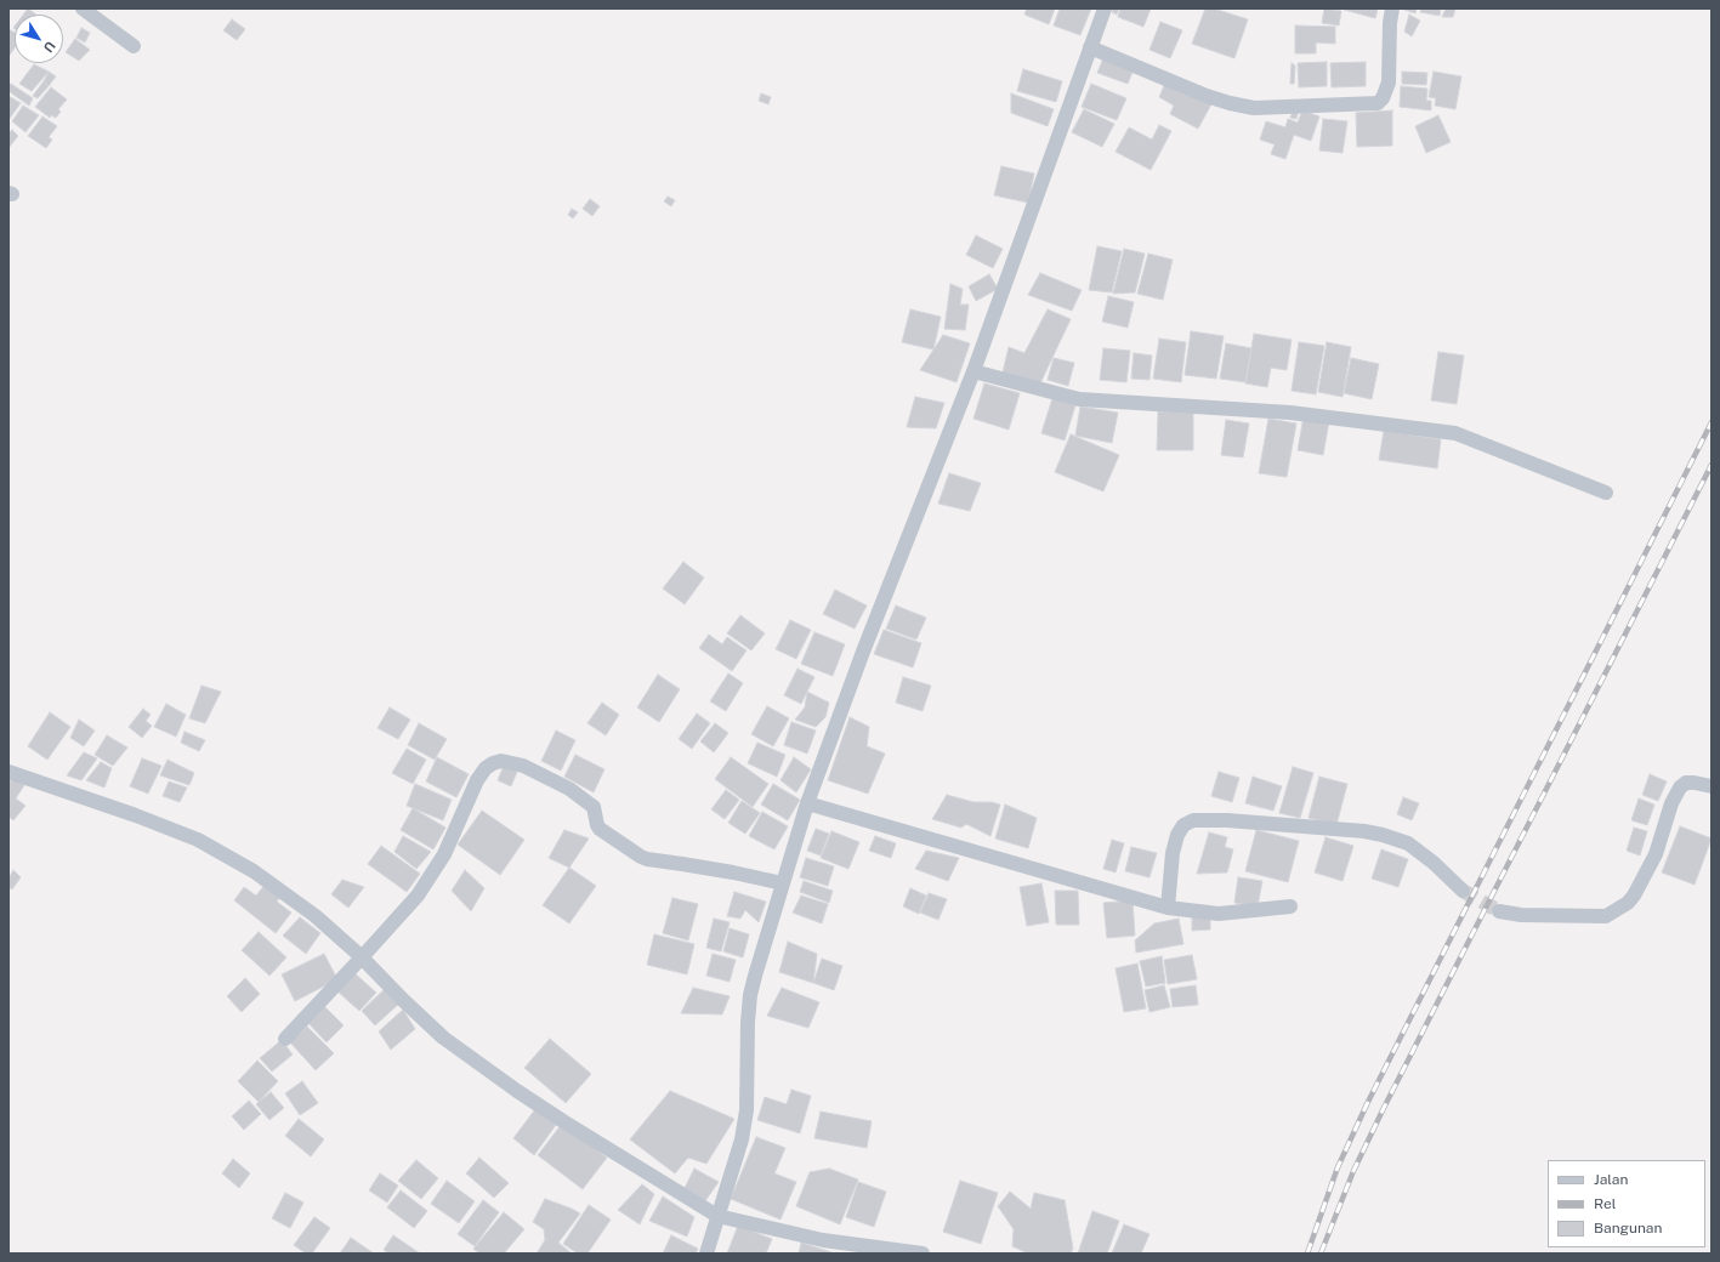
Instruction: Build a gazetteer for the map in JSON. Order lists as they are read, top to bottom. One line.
{"legend":["Jalan","Rel","Bangunan"],"north":"bottom right"}
